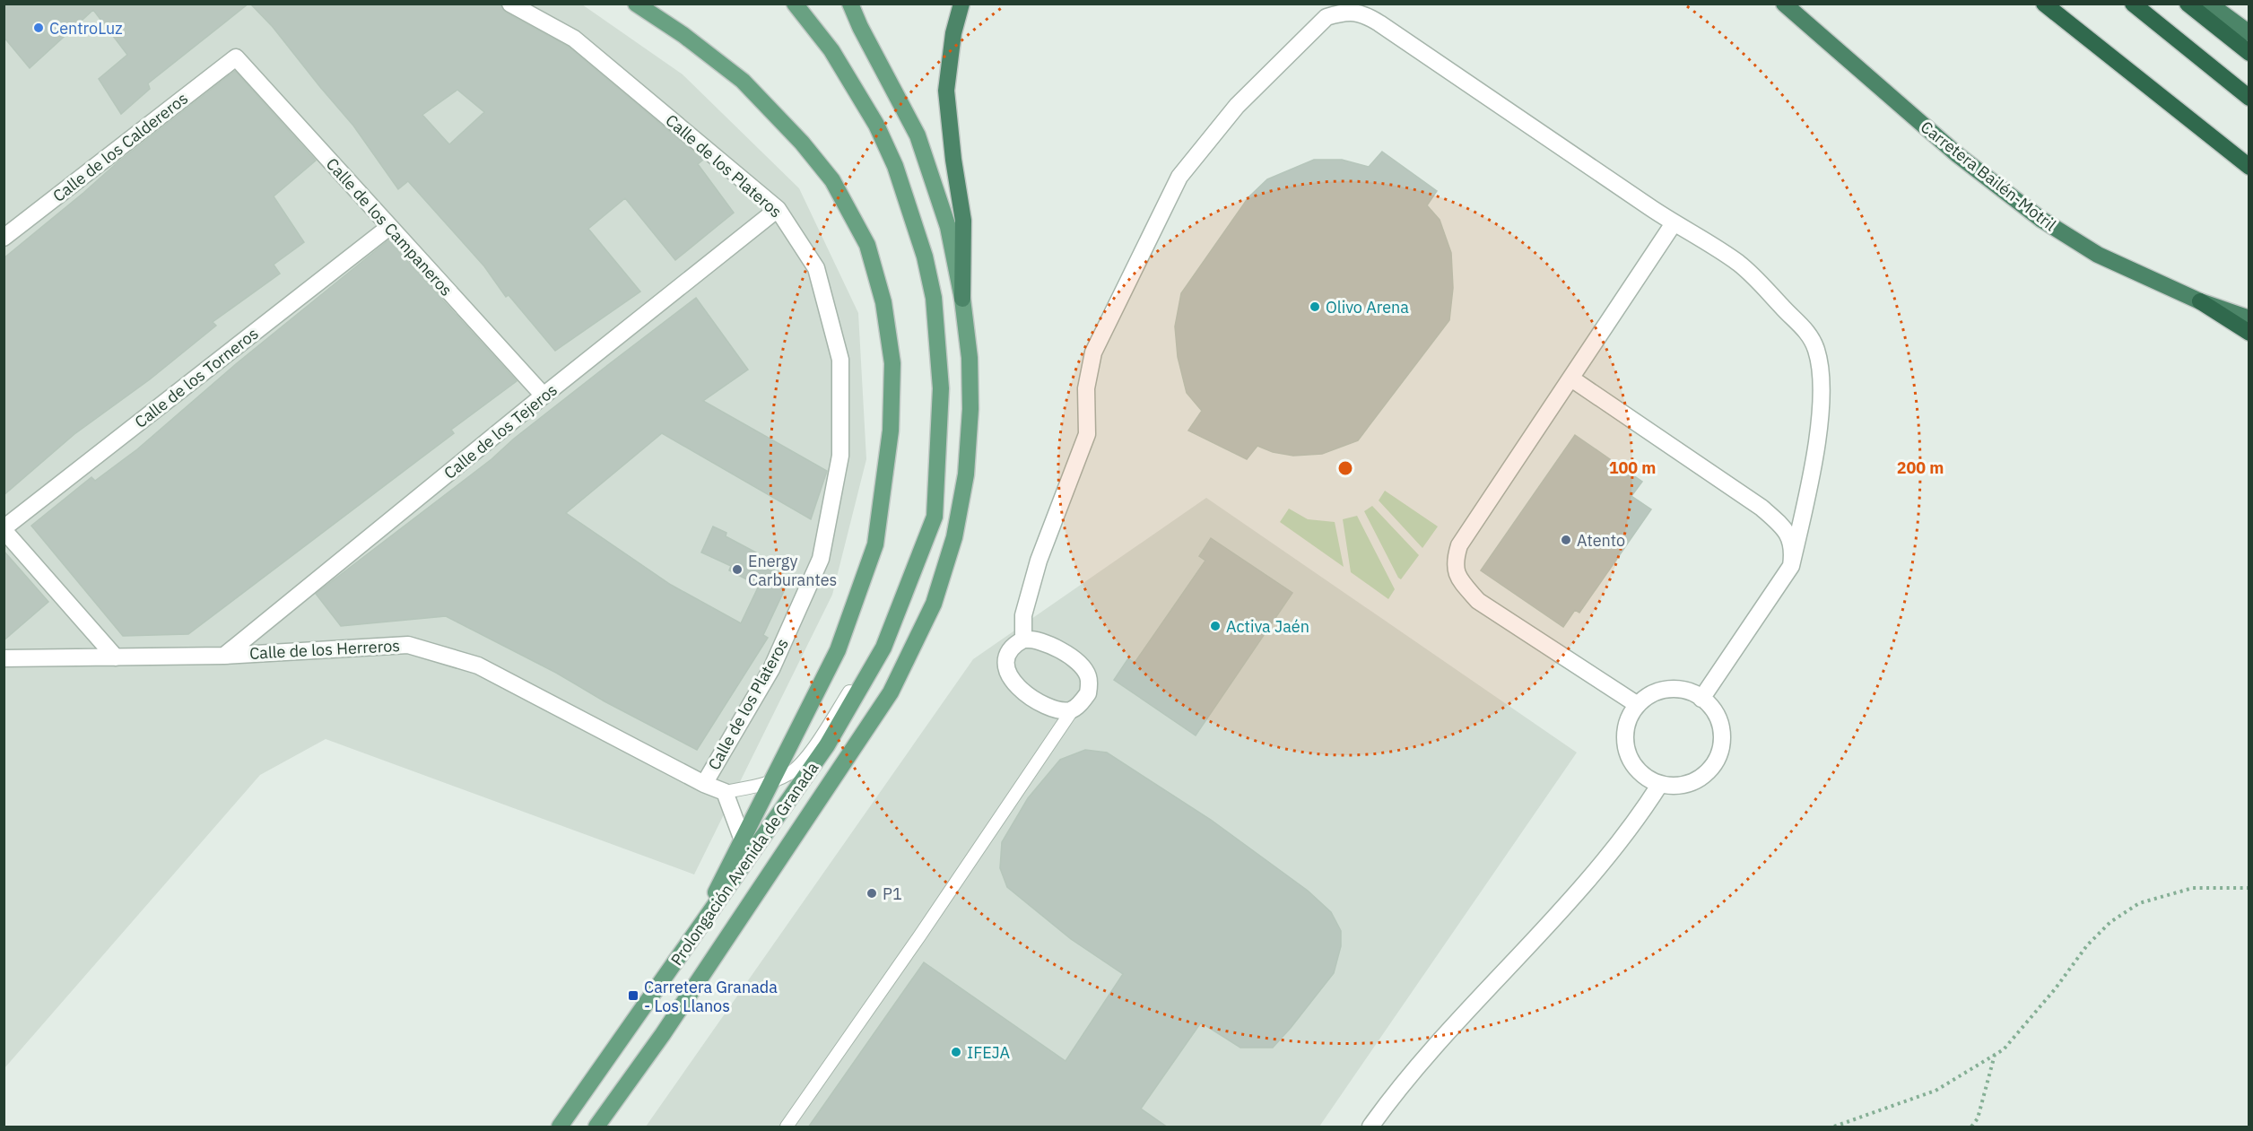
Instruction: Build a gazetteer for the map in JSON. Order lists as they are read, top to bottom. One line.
{"streets":{"highway":["Carretera Bailén-Motril"],"main road":["Prolongación Avenida de Granada"],"street":["Calle de los Caldereros","Calle de los Plateros","Calle de los Campaneros","Calle de los Torneros","Calle de los Tejeros","Calle de los Herreros"]},"crossings":[["Calle de los Caldereros","Calle de los Campaneros"],["Calle de los Plateros","Calle de los Tejeros"],["Calle de los Plateros","Calle de los Herreros"],["Calle de los Campaneros","Calle de los Torneros"],["Calle de los Campaneros","Calle de los Tejeros"],["Calle de los Tejeros","Calle de los Herreros"]],"places":{"other":["CentroLuz","Olivo Arena","Atento","Energy Carburantes","Activa Jaén","P1","IFEJA"],"transit":["Carretera Granada - Los Llanos"]},"rings":["100 m","200 m"]}
